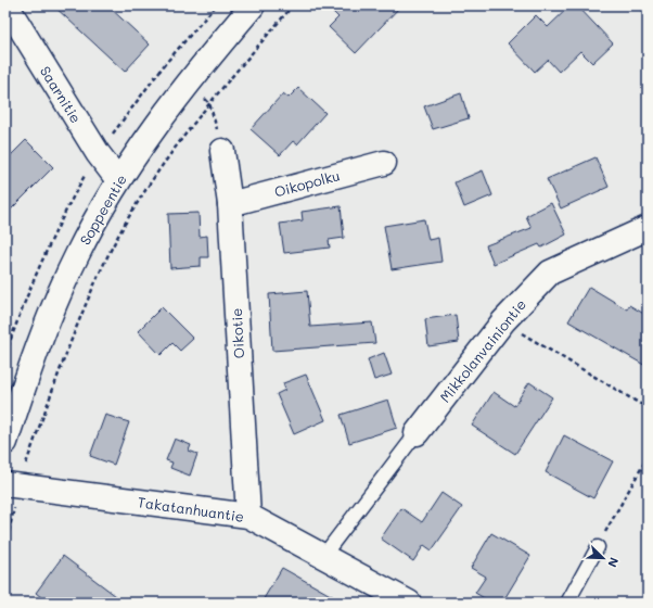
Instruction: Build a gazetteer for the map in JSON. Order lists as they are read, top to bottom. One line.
{"streets":{"street":["Saarnitie","Oikopolku","Soppeentie","Oikotie","Mikkolanvainiontie","Takatanhuantie"]},"crossings":[["Saarnitie","Soppeentie"],["Oikopolku","Oikotie"],["Oikotie","Takatanhuantie"]],"north":"bottom right"}
